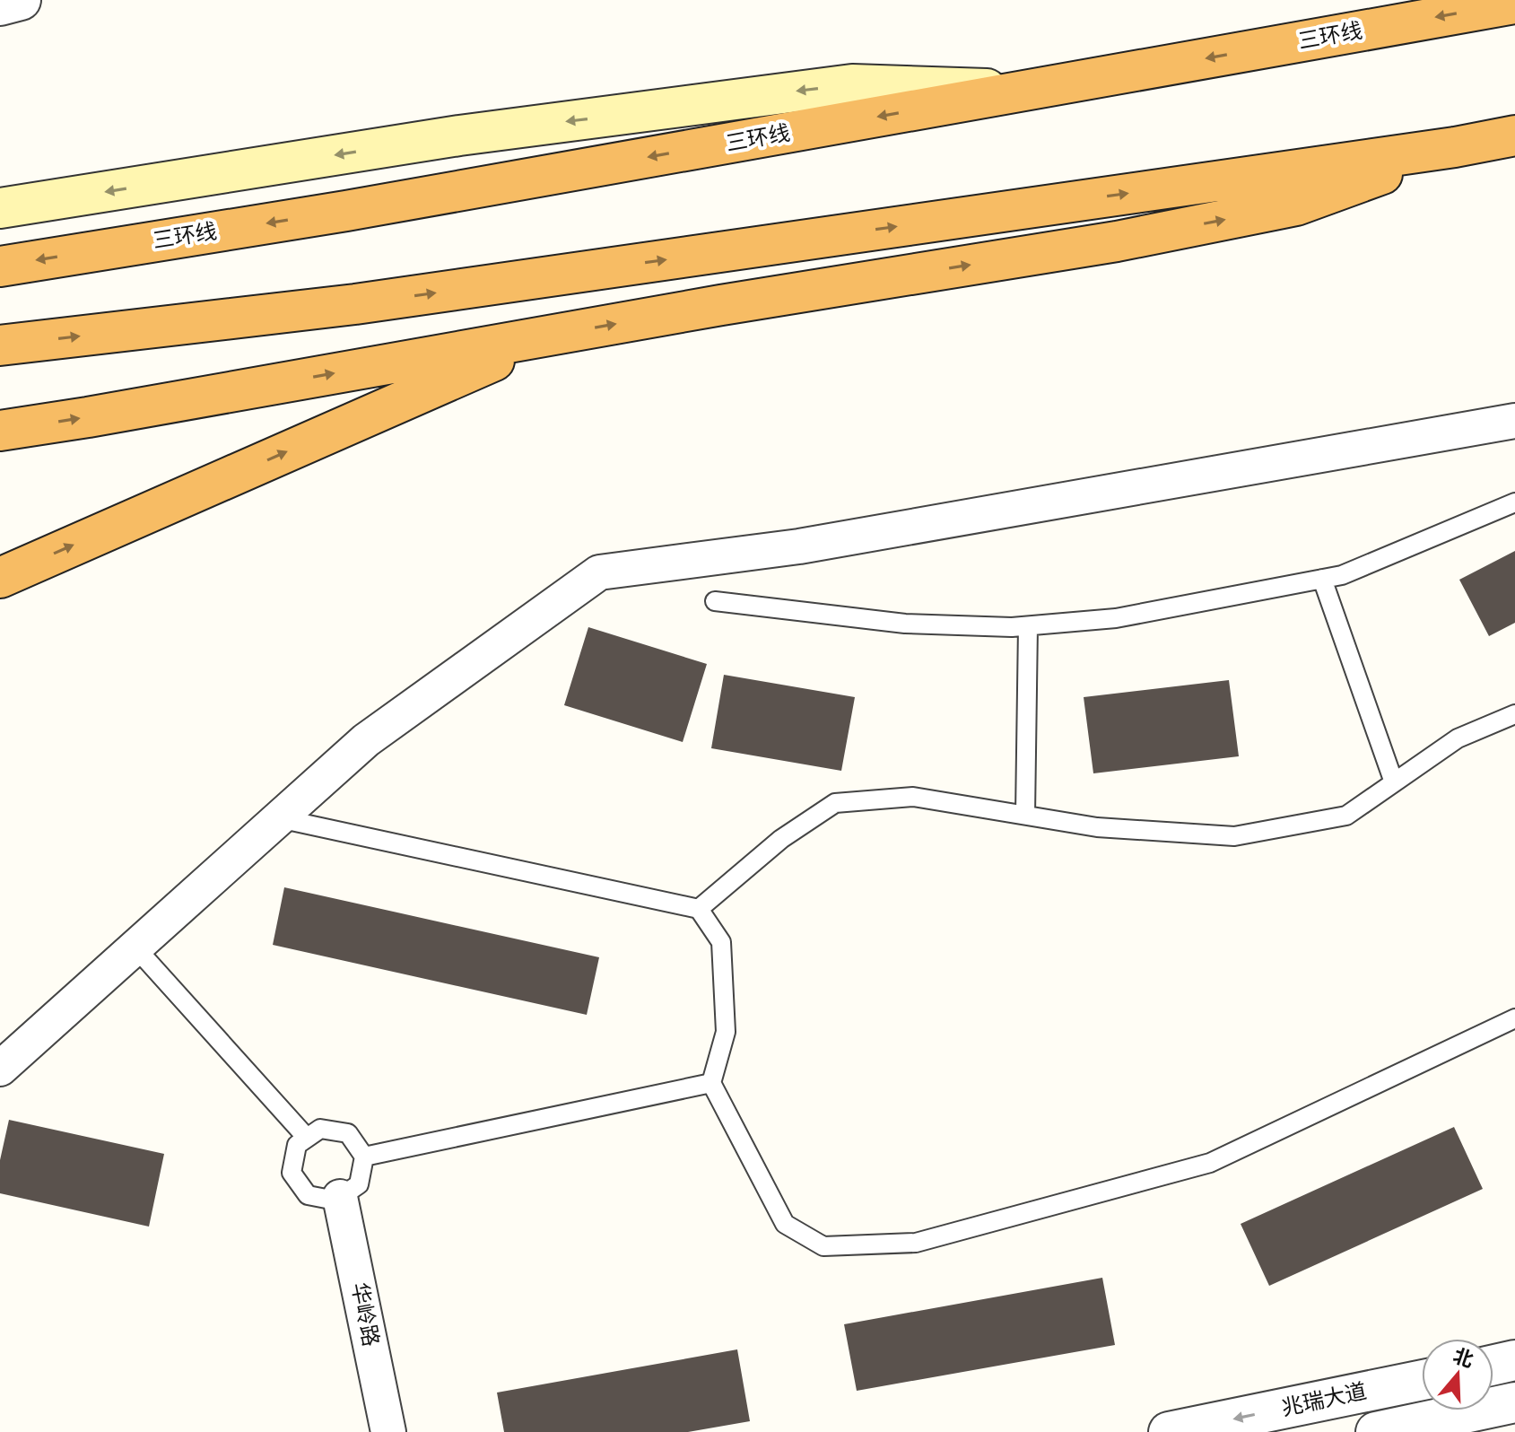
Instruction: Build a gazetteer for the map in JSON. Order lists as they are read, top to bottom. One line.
{"streets":{"highway":["三环线"],"street":["华岭路","兆瑞大道"]},"one_way":["兆瑞大道"],"north":"top"}
